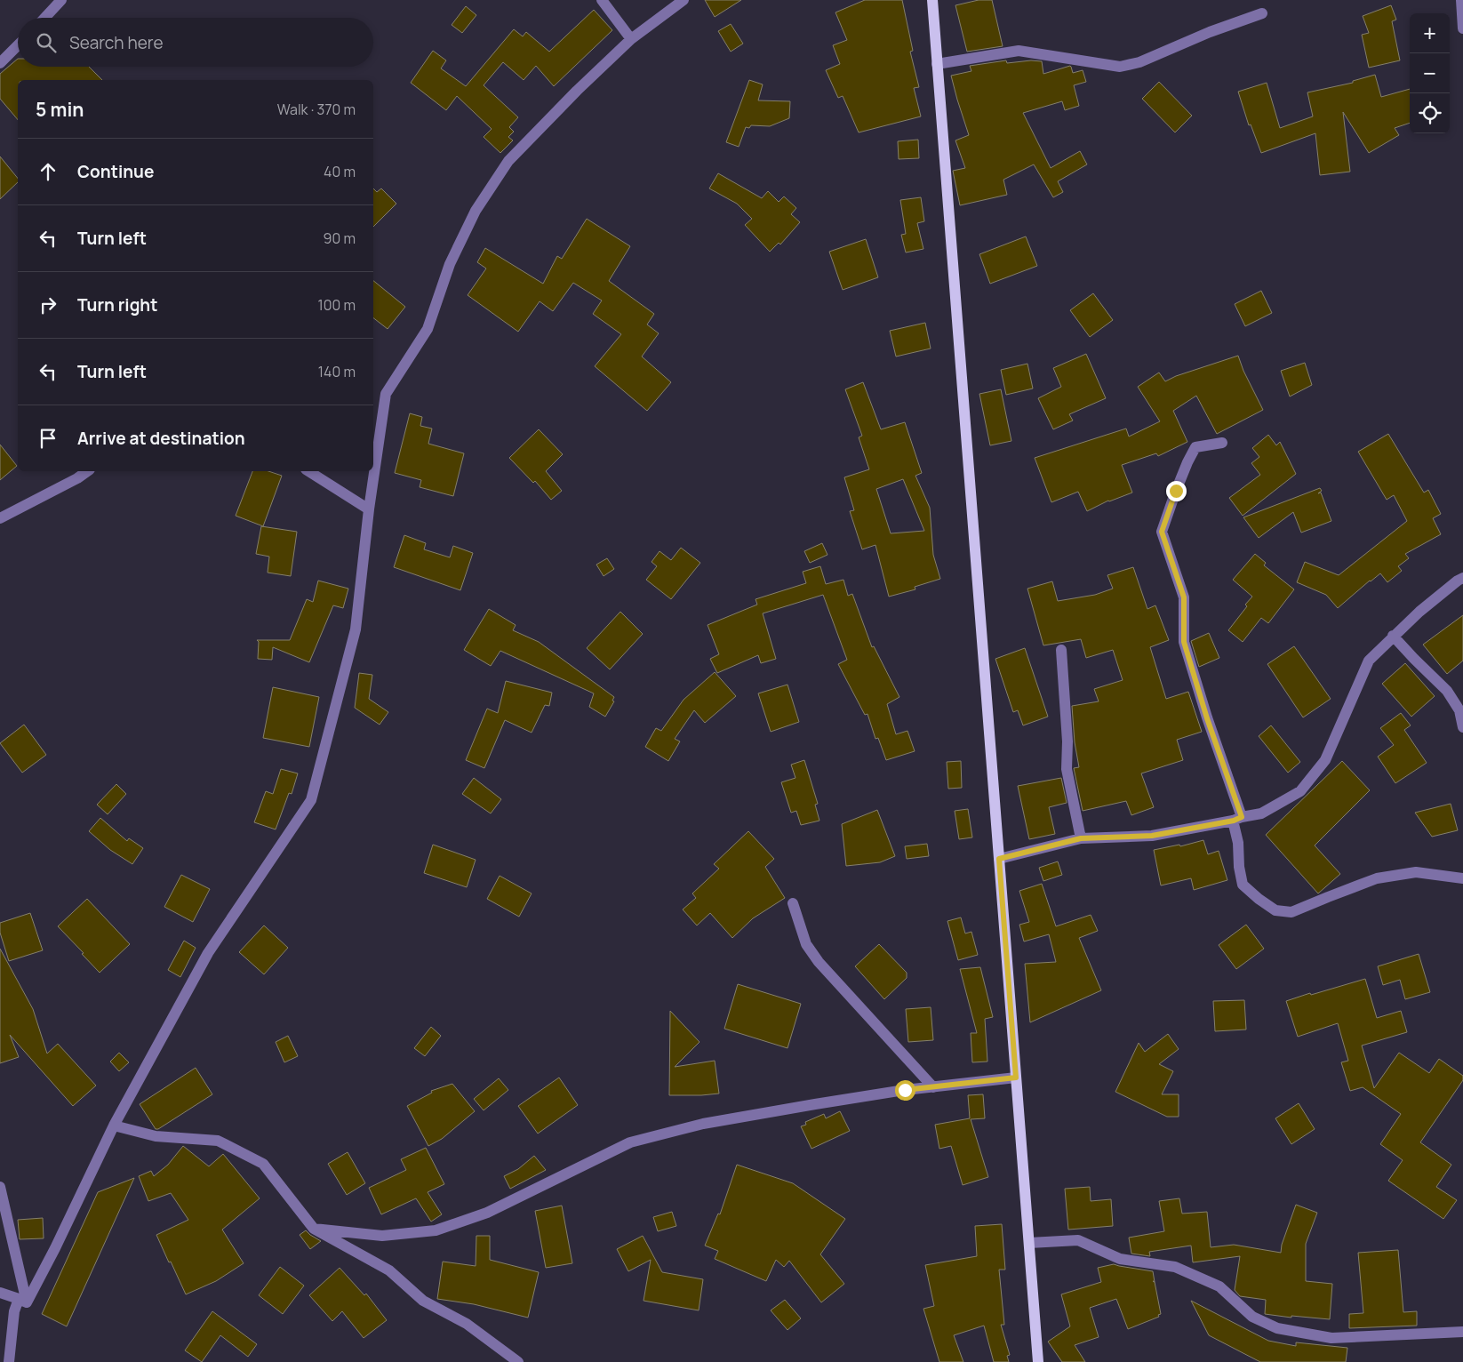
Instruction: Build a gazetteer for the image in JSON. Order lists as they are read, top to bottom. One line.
{"page":{"map_buttons":["+","−"],"search":"Search here","heading":["5 min","Walk · 370 m"],"list":[["Continue","40 m"],["Turn left","90 m"],["Turn right","100 m"],["Turn left","140 m"],"Arrive at destination"]}}
